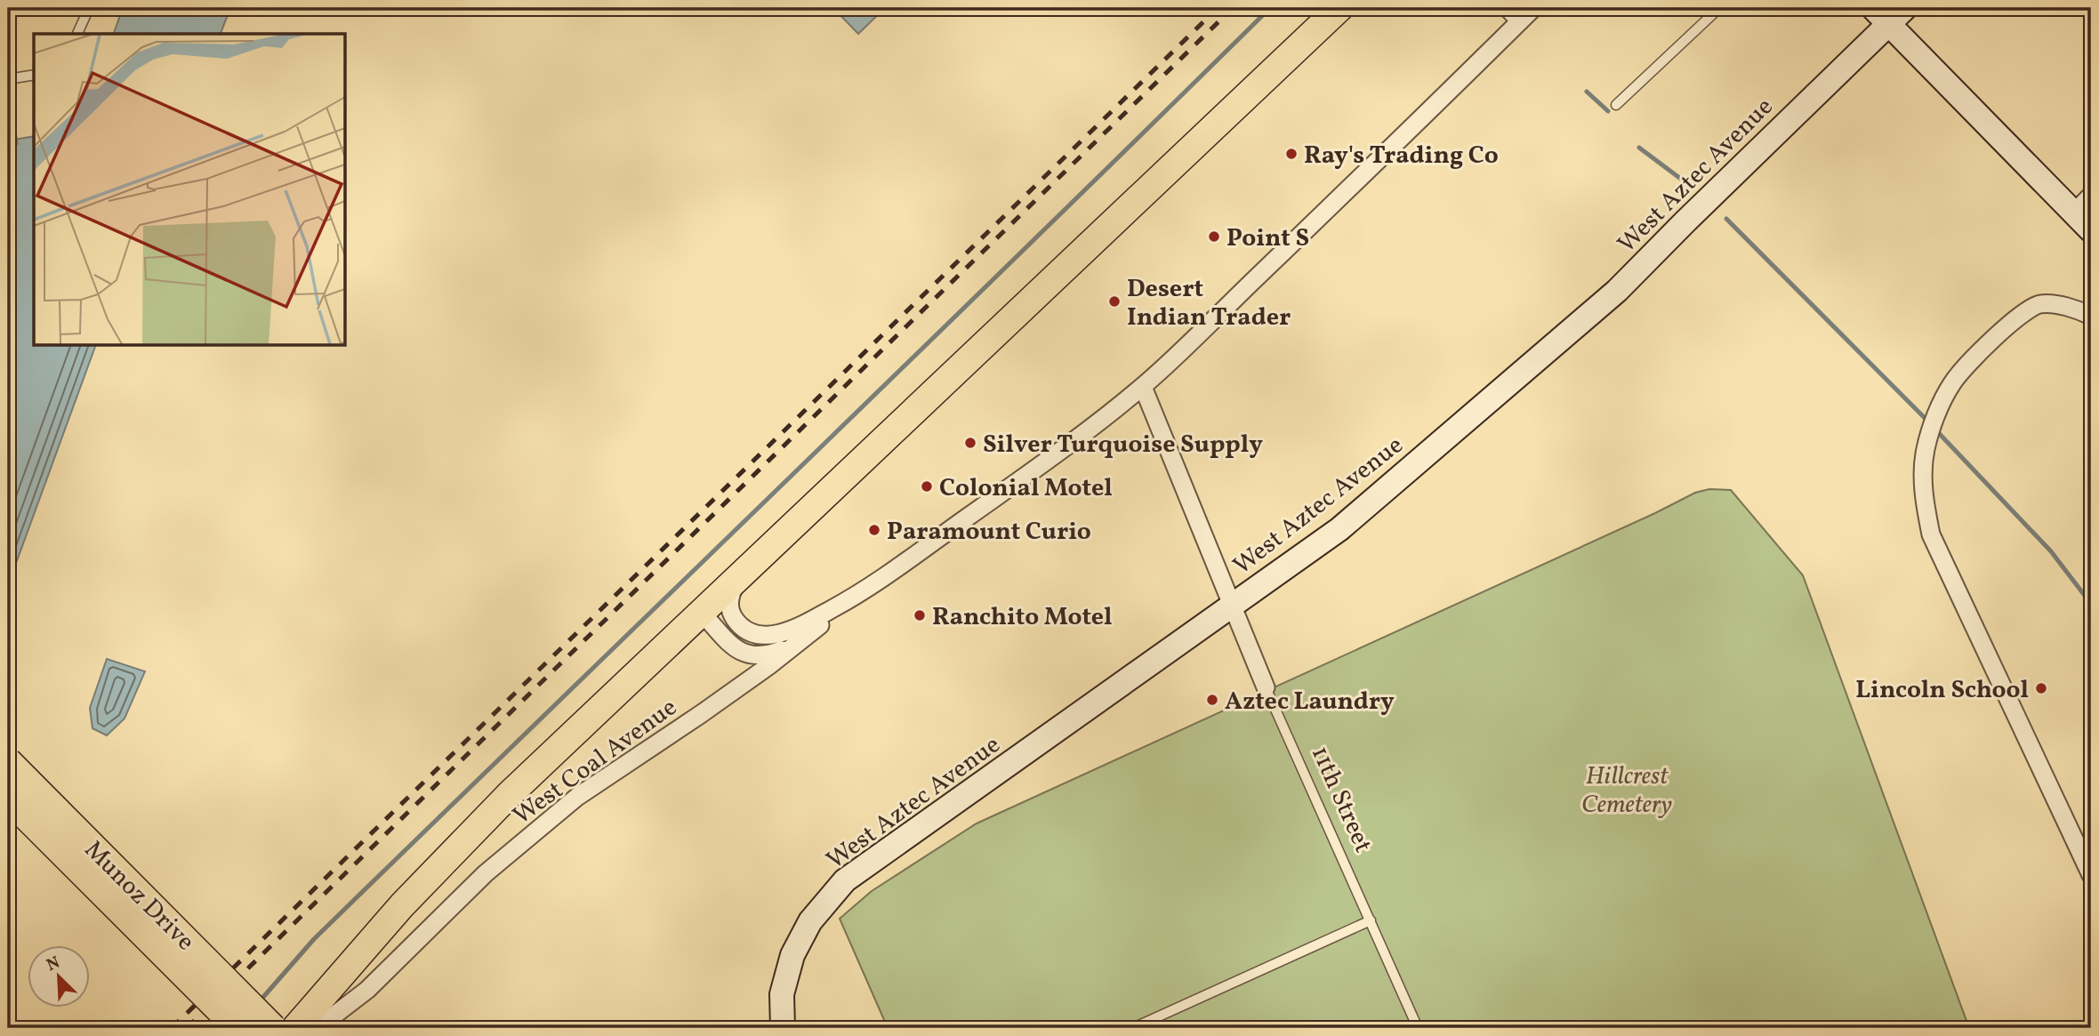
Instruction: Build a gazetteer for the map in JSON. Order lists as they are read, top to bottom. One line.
{"streets":{"main road":["West Aztec Avenue","Munoz Drive"],"street":["West Coal Avenue","11th Street"]},"crossings":[["West Aztec Avenue","11th Street"]],"parks":["Hillcrest Cemetery"],"places":["Ray's Trading Co","Point S","Desert Indian Trader","Silver Turquoise Supply","Colonial Motel","Paramount Curio","Ranchito Motel","Lincoln School","Aztec Laundry"],"north":"top left"}
